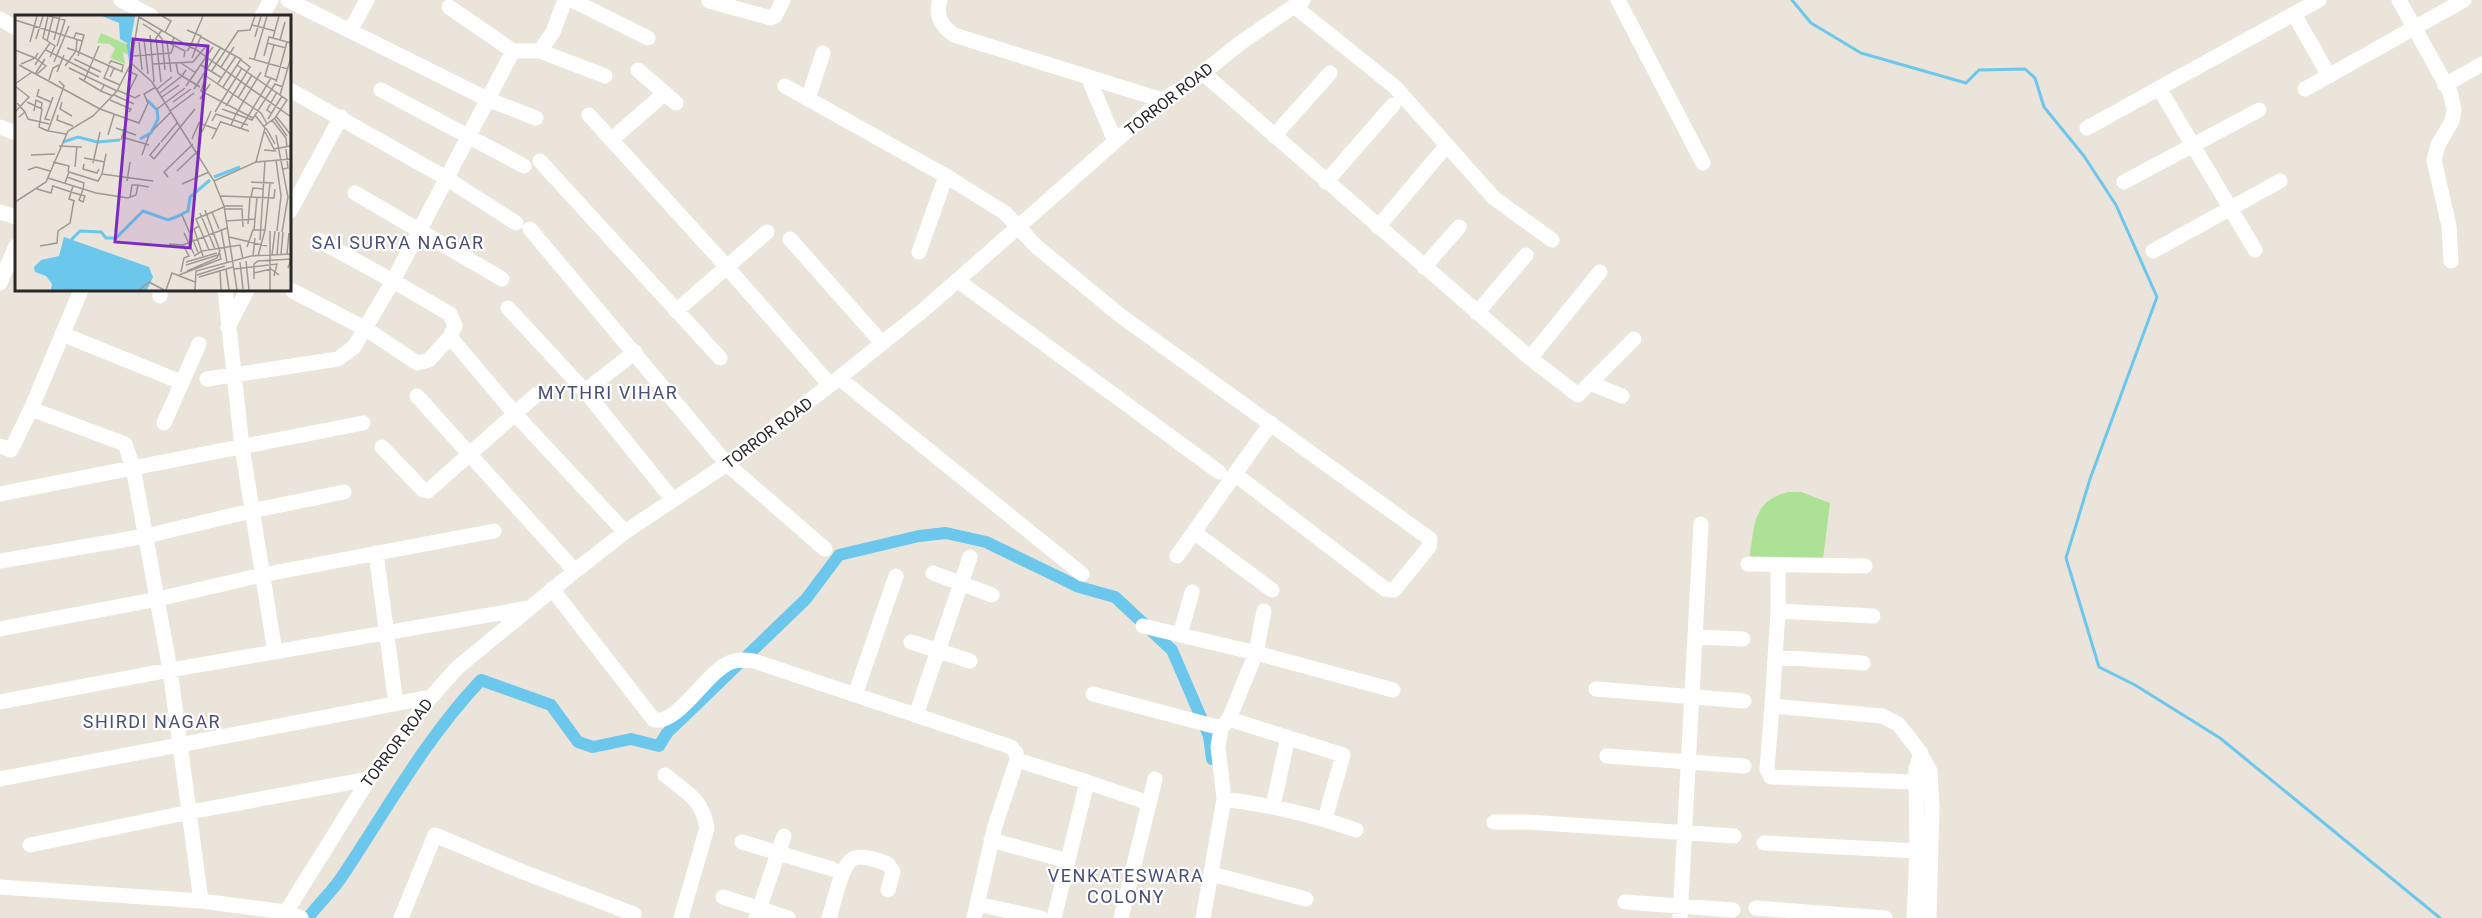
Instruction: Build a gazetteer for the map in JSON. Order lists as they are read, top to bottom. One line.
{"streets":{"street":["TORROR ROAD"]},"districts":["SAI SURYA NAGAR","MYTHRI VIHAR","SHIRDI NAGAR","VENKATESWARA COLONY"]}
